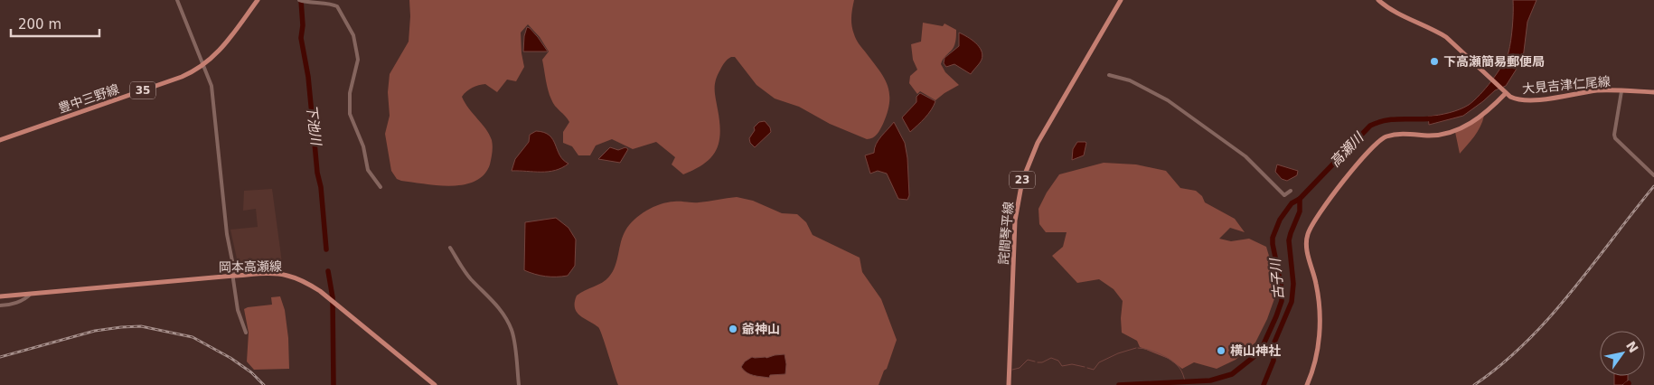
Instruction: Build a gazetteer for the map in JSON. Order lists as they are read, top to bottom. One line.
{"streets":{"main road":["大見吉津仁尾線","35","豊中三野線","23","詫間琴平線","岡本高瀬線"]},"water":["下池川","高瀬川","古子川"],"places":["下高瀬簡易郵便局","爺神山","横山神社"],"scale_bar":"200 m","north":"top right"}
